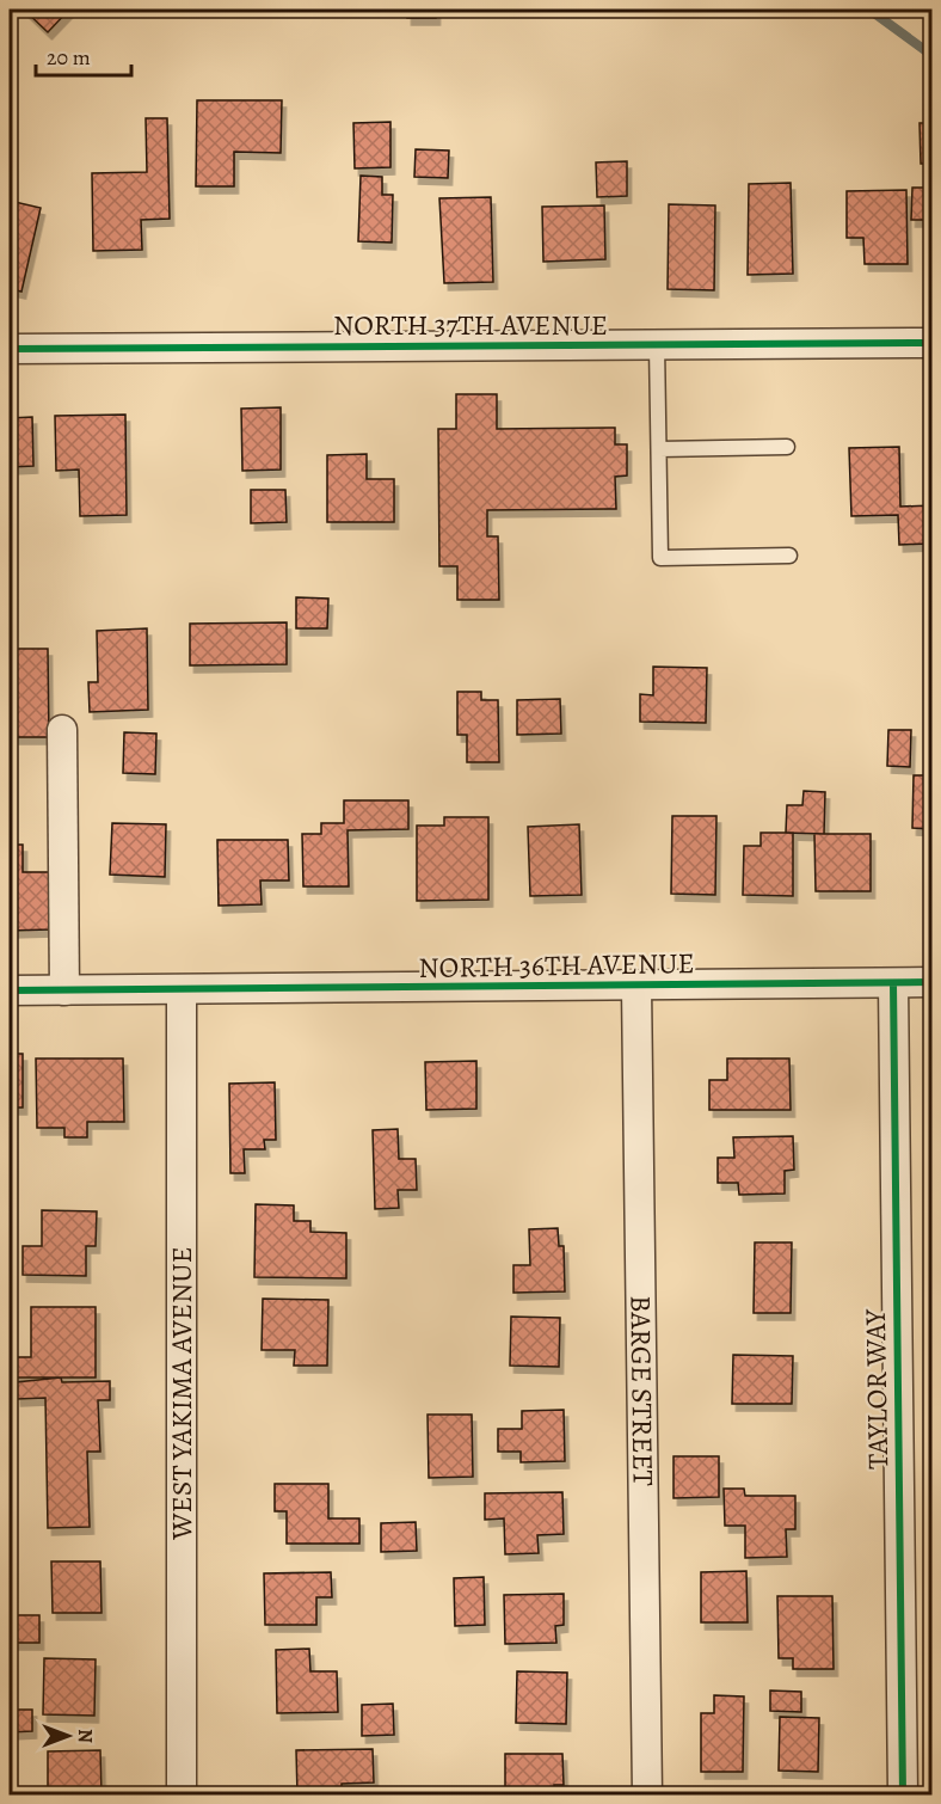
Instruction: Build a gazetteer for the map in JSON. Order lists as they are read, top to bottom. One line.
{"streets":{"street":["NORTH 37TH AVENUE","NORTH 36TH AVENUE","TAYLOR WAY","BARGE STREET","WEST YAKIMA AVENUE"]},"crossings":[["NORTH 36TH AVENUE","TAYLOR WAY"],["NORTH 36TH AVENUE","BARGE STREET"],["NORTH 36TH AVENUE","WEST YAKIMA AVENUE"]],"scale_bar":"20 m","north":"right"}
